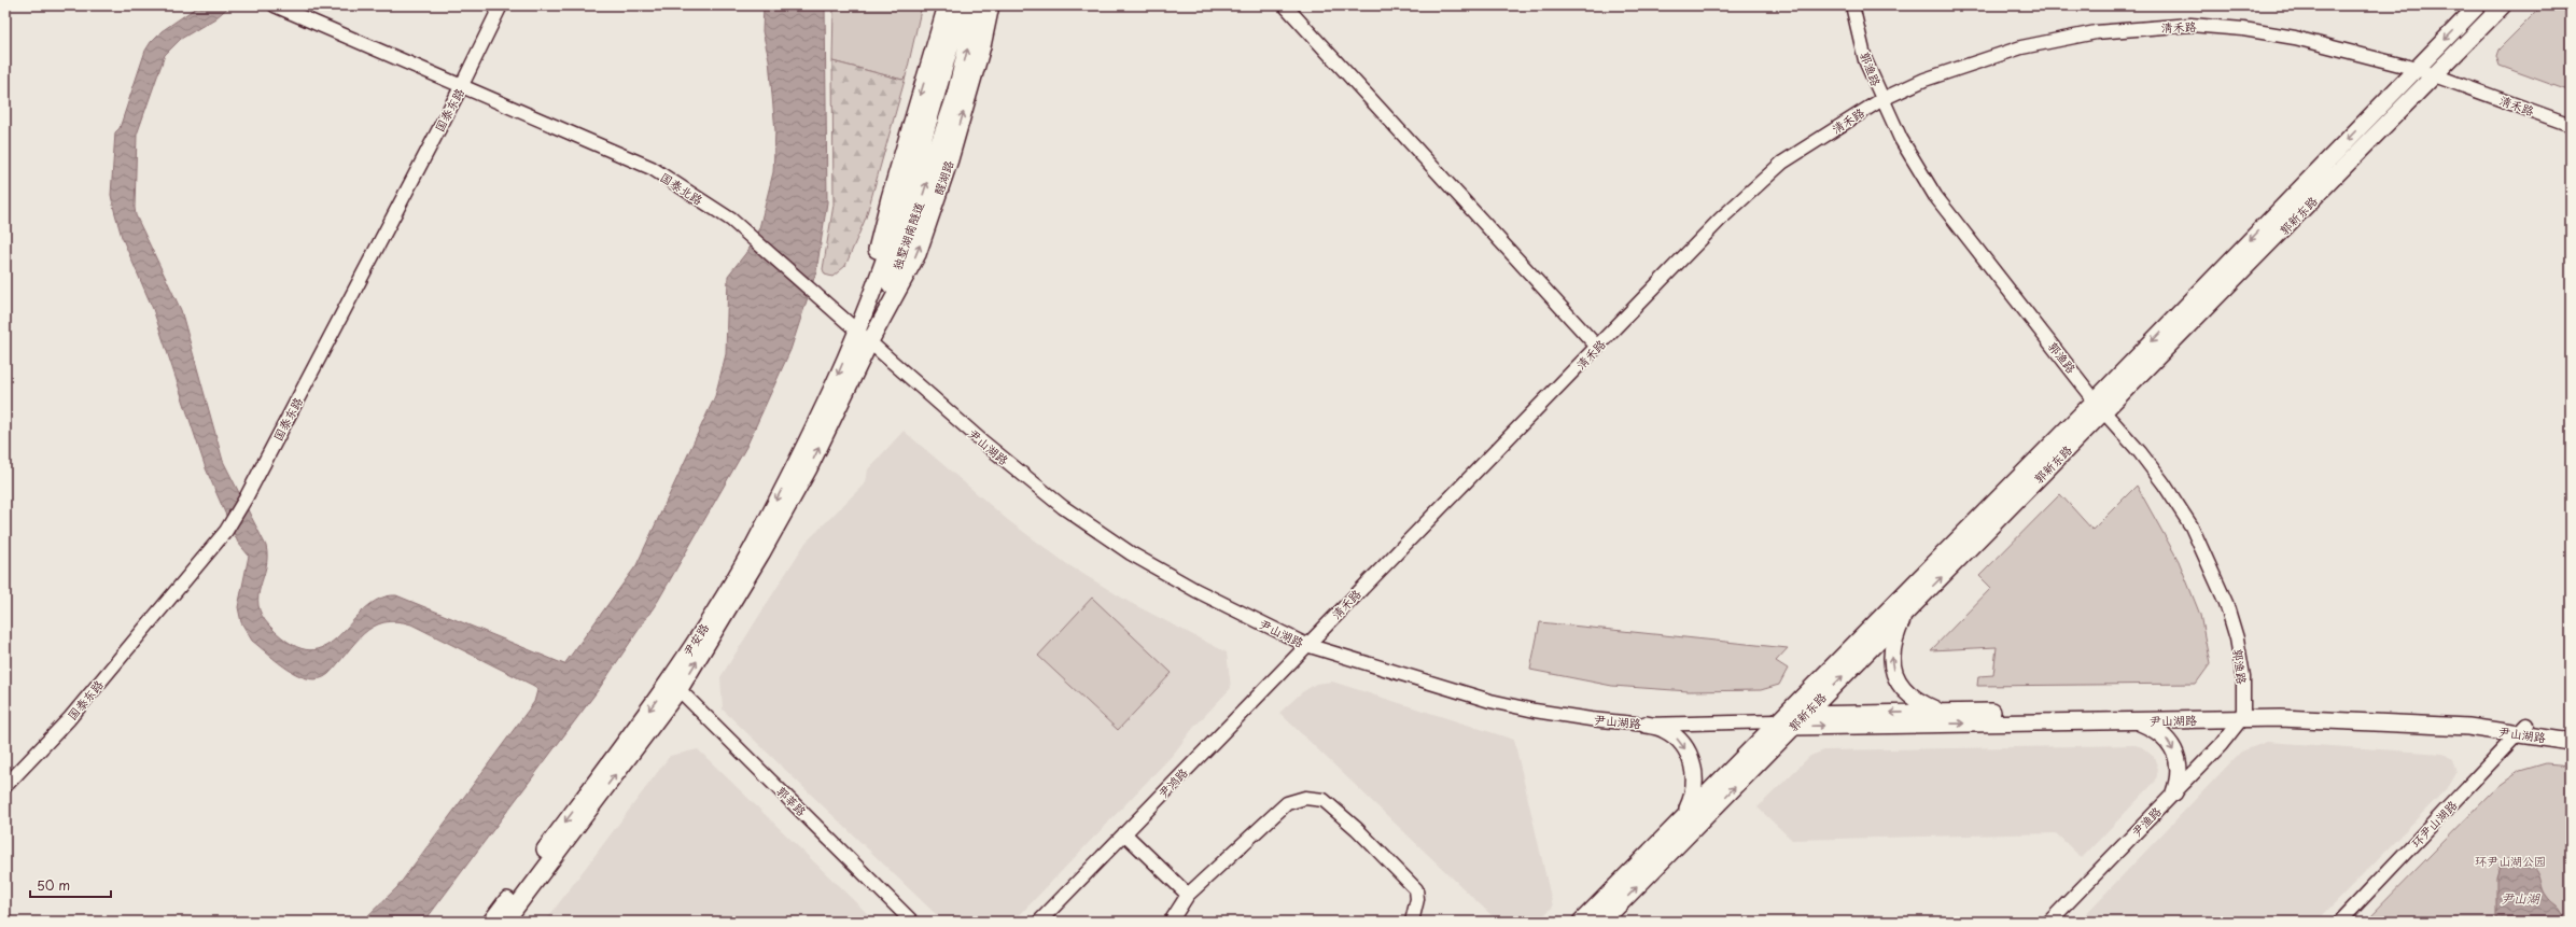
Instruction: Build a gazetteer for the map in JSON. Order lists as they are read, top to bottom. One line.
{"streets":{"main road":["醒湖路","郭新东路","独墅湖南隧道","尹山湖路","尹安路"],"street":["清禾路","郭渔路","国泰东路","国泰北路","尹鸿路","郭莘路","尹渔路","环尹山湖路"]},"crossings":[["清禾路","郭渔路"],["清禾路","郭新东路"],["清禾路","尹山湖路"],["清禾路","尹鸿路"],["郭渔路","郭新东路"],["郭渔路","尹山湖路"],["郭渔路","尹渔路"],["国泰东路","国泰北路"],["醒湖路","国泰北路"],["醒湖路","独墅湖南隧道"],["醒湖路","尹山湖路"],["醒湖路","尹安路"],["国泰北路","独墅湖南隧道"],["国泰北路","尹山湖路"],["国泰北路","尹安路"],["郭新东路","尹山湖路"],["独墅湖南隧道","尹山湖路"],["独墅湖南隧道","尹安路"],["尹山湖路","尹安路"],["尹山湖路","尹鸿路"],["尹山湖路","尹渔路"],["尹山湖路","环尹山湖路"],["尹安路","郭莘路"]],"water":["尹山湖"],"parks":["环尹山湖公园"],"scale_bar":"50 m"}
